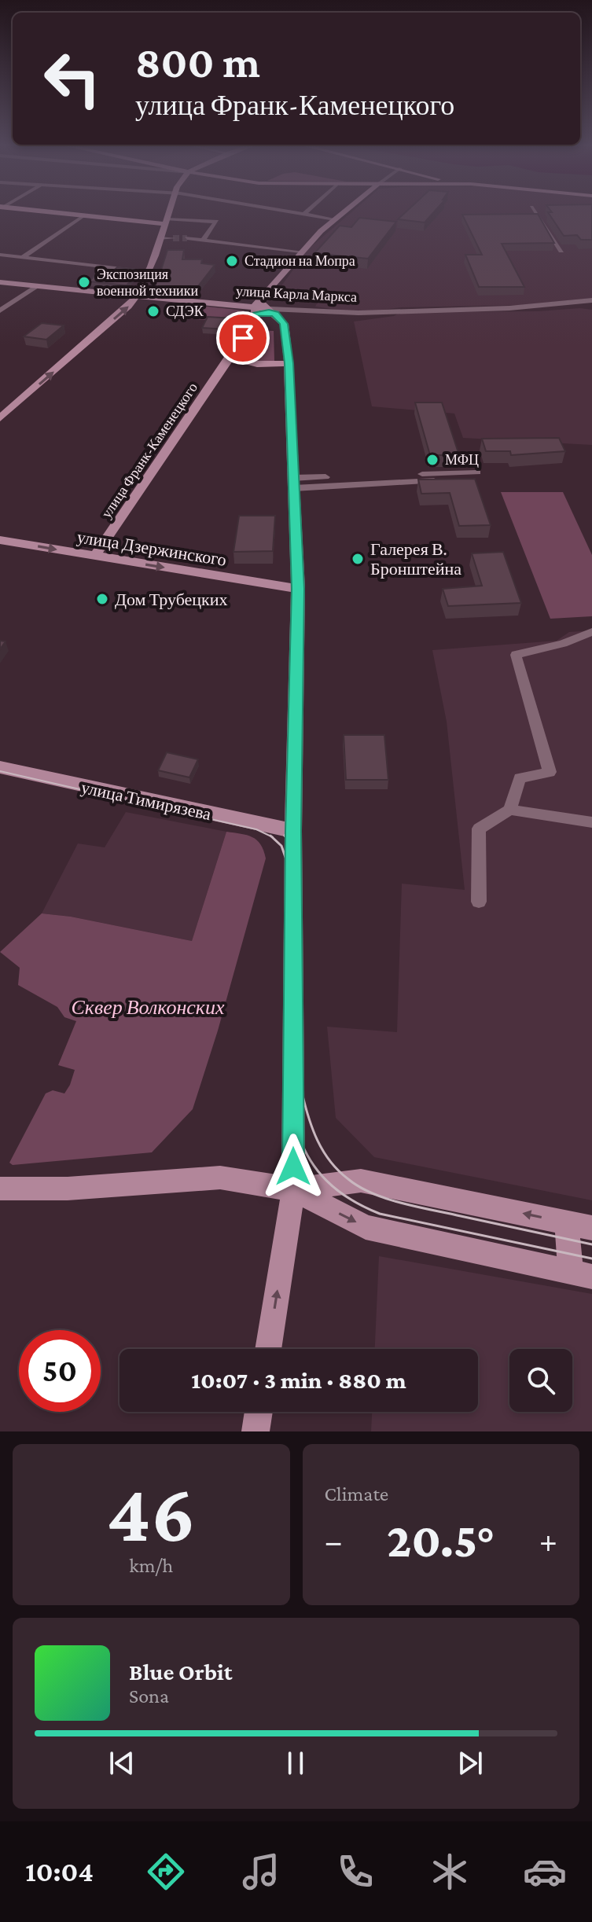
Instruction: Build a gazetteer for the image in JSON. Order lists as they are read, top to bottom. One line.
{"streets":{"main road":["улица Карла Маркса","улица Франк-Каменецкого","улица Дзержинского","улица Тимирязева"]},"crossings":[["улица Карла Маркса","улица Франк-Каменецкого"],["улица Франк-Каменецкого","улица Дзержинского"]],"one_way":["улица Дзержинского"],"parks":["Сквер Волконских"],"places":["Стадион на Мопра","Экспозиция военной техники","СДЭК","МФЦ","Галерея В. Бронштейна","Дом Трубецких"],"page":{"turn":["800 m","улица Франк-Каменецкого"],"limit":"50","trip":"10:07 · 3 min · 880 m","tile":[["46","km/h"],"Climate"],"heat":["−","20.5°","+"],"song":["Blue Orbit","Sona"],"tabs":"10:04"}}
